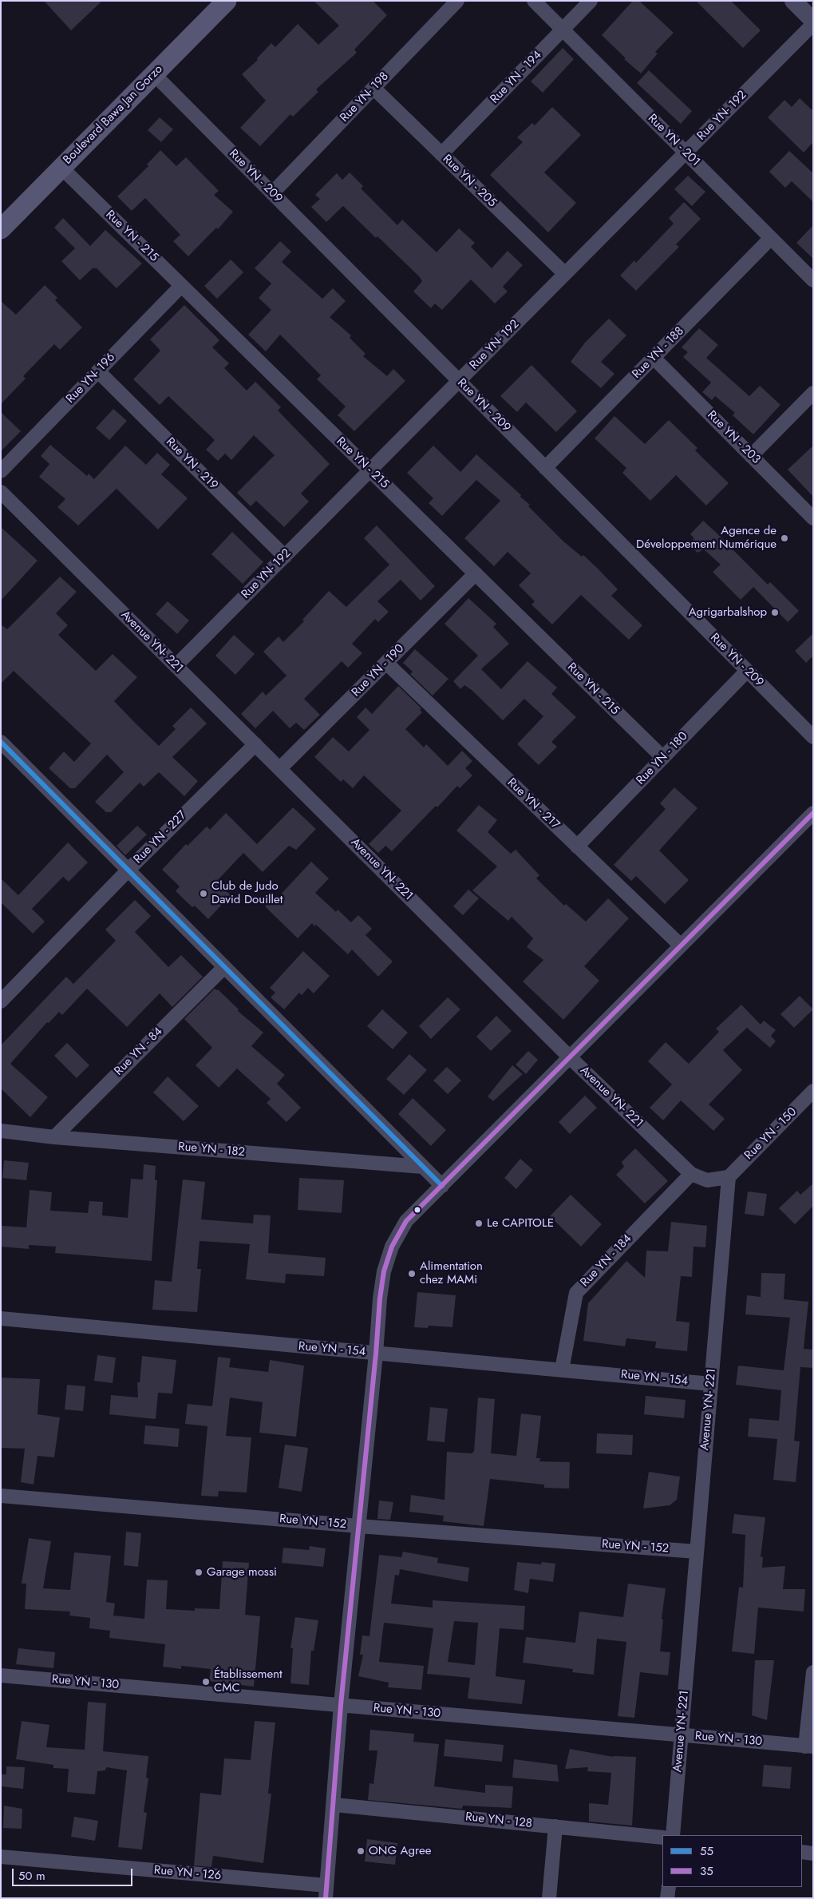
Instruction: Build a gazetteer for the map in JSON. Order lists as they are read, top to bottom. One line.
{"streets":{"main road":["Boulevard Bawa Jan Gorzo"],"street":["Rue YN - 194","Rue YN- 198","Rue YN- 192","Rue YN - 201","Rue YN - 209","Rue YN - 205","Rue YN - 215","Rue YN - 188","Rue YN- 196","Rue YN - 203","Rue YN - 219","Avenue YN- 221","Rue YN - 190","Rue YN - 180","Rue YN - 217","Rue YN - 227","Rue YN - 84","Rue YN - 150","Rue YN - 182","Rue YN - 184","Rue YN - 154","Rue YN - 152","Rue YN - 130","Rue YN - 128","Rue YN - 126"]},"crossings":[["Rue YN - 194","Rue YN - 201"],["Rue YN - 194","Rue YN - 205"],["Rue YN- 198","Rue YN - 209"],["Rue YN- 198","Rue YN - 205"],["Boulevard Bawa Jan Gorzo","Rue YN - 209"],["Boulevard Bawa Jan Gorzo","Rue YN - 215"],["Rue YN- 192","Rue YN - 201"],["Rue YN- 192","Rue YN - 209"],["Rue YN- 192","Rue YN - 205"],["Rue YN- 192","Rue YN - 215"],["Rue YN- 192","Rue YN - 219"],["Rue YN- 192","Avenue YN- 221"],["Rue YN - 201","Rue YN - 188"],["Rue YN - 209","Rue YN - 188"],["Rue YN - 209","Rue YN - 180"],["Rue YN - 215","Rue YN- 196"],["Rue YN - 215","Rue YN - 190"],["Rue YN - 215","Rue YN - 180"],["Rue YN - 188","Rue YN - 203"],["Rue YN- 196","Rue YN - 219"],["Avenue YN- 221","Rue YN - 190"],["Avenue YN- 221","Rue YN - 227"],["Avenue YN- 221","Rue YN - 150"],["Avenue YN- 221","Rue YN - 184"],["Avenue YN- 221","Rue YN - 154"],["Avenue YN- 221","Rue YN - 152"],["Avenue YN- 221","Rue YN - 130"],["Rue YN - 190","Rue YN - 217"],["Rue YN - 180","Rue YN - 217"],["Rue YN - 84","Rue YN - 182"],["Rue YN - 184","Rue YN - 154"]],"places":["Agence de Développement Numérique","Agrigarbalshop","Club de Judo David Douillet","Le CAPITOLE","Alimentation chez MAMi","Garage mossi","Établissement CMC","ONG Agree"],"lines":["transit line 55","transit line 35"],"legend":["55","35"],"scale_bar":"50 m"}
